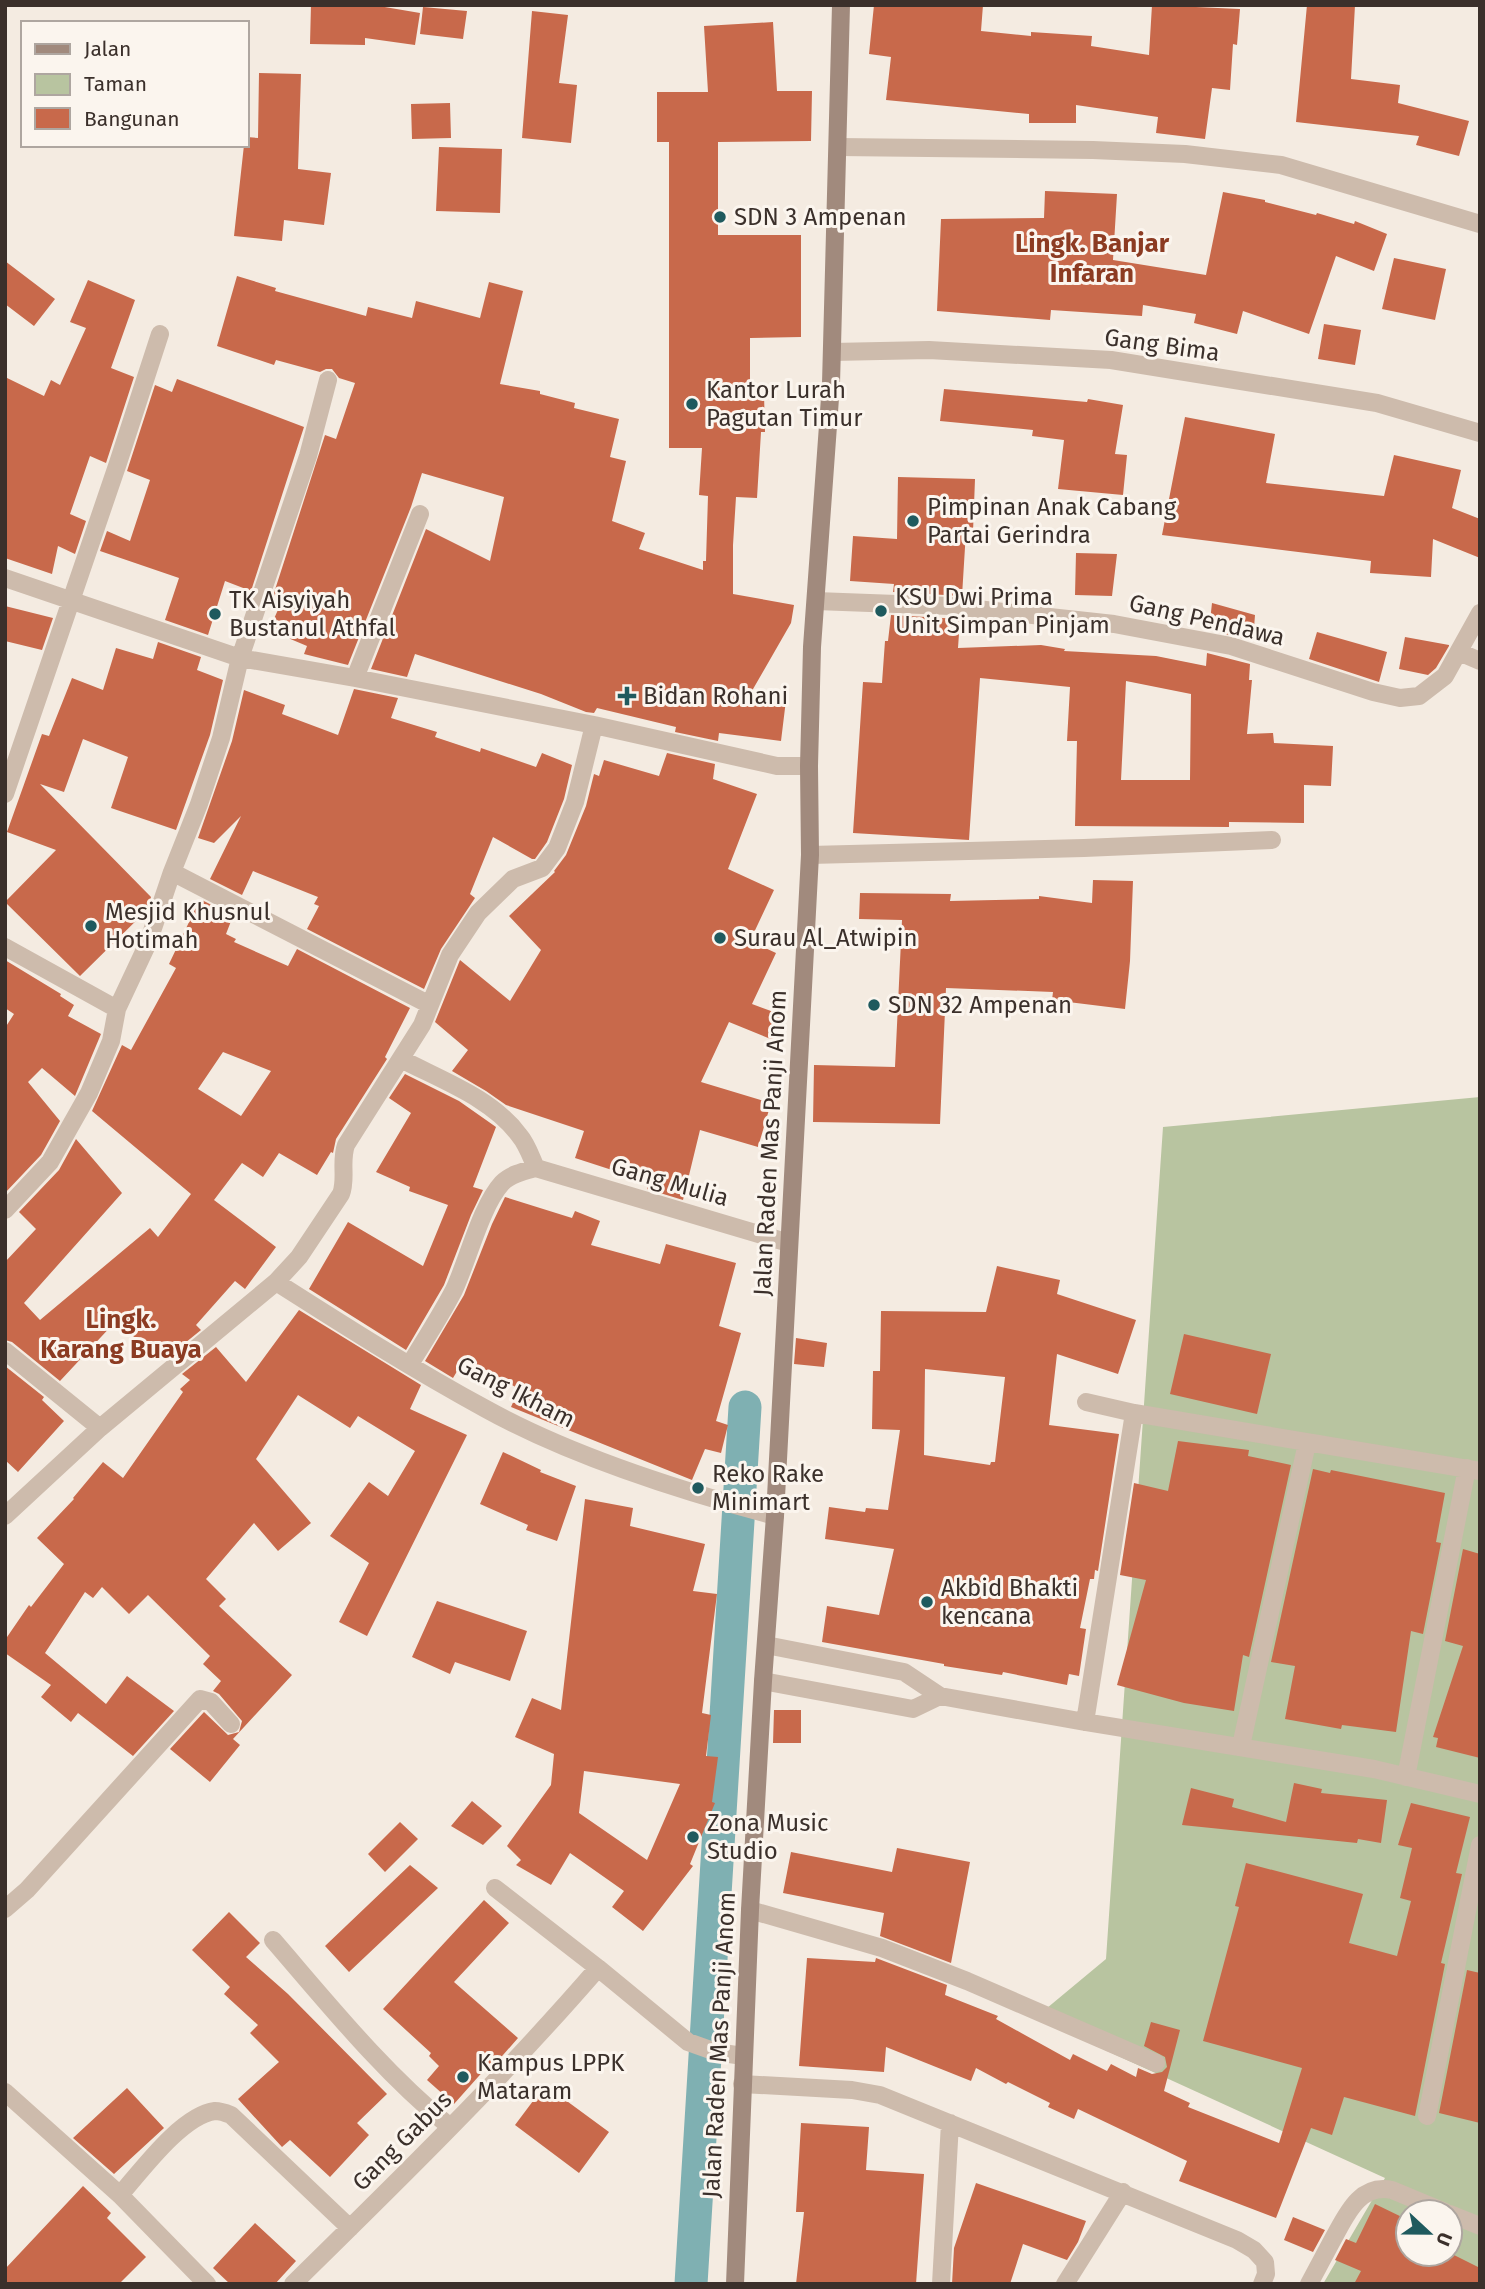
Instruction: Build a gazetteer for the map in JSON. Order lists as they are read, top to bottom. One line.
{"streets":{"street":["Gang Bima","Gang Pendawa","Jalan Raden Mas Panji Anom","Gang Mulia","Gang Ikham","Gang Gabus"]},"crossings":[["Gang Bima","Jalan Raden Mas Panji Anom"],["Gang Pendawa","Jalan Raden Mas Panji Anom"],["Jalan Raden Mas Panji Anom","Gang Mulia"],["Jalan Raden Mas Panji Anom","Gang Ikham"]],"districts":["Lingk. Banjar Infaran","Lingk. Karang Buaya"],"places":{"other":["SDN 3 Ampenan","Kantor Lurah Pagutan Timur","Pimpinan Anak Cabang Partai Gerindra","KSU Dwi Prima Unit Simpan Pinjam","TK Aisyiyah Bustanul Athfal","Mesjid Khusnul Hotimah","Surau Al_Atwipin","SDN 32 Ampenan","Reko Rake Minimart","Akbid Bhakti kencana","Zona Music Studio","Kampus LPPK Mataram"],"health":["Bidan Rohani"]},"legend":["Jalan","Taman","Bangunan"],"north":"right"}
